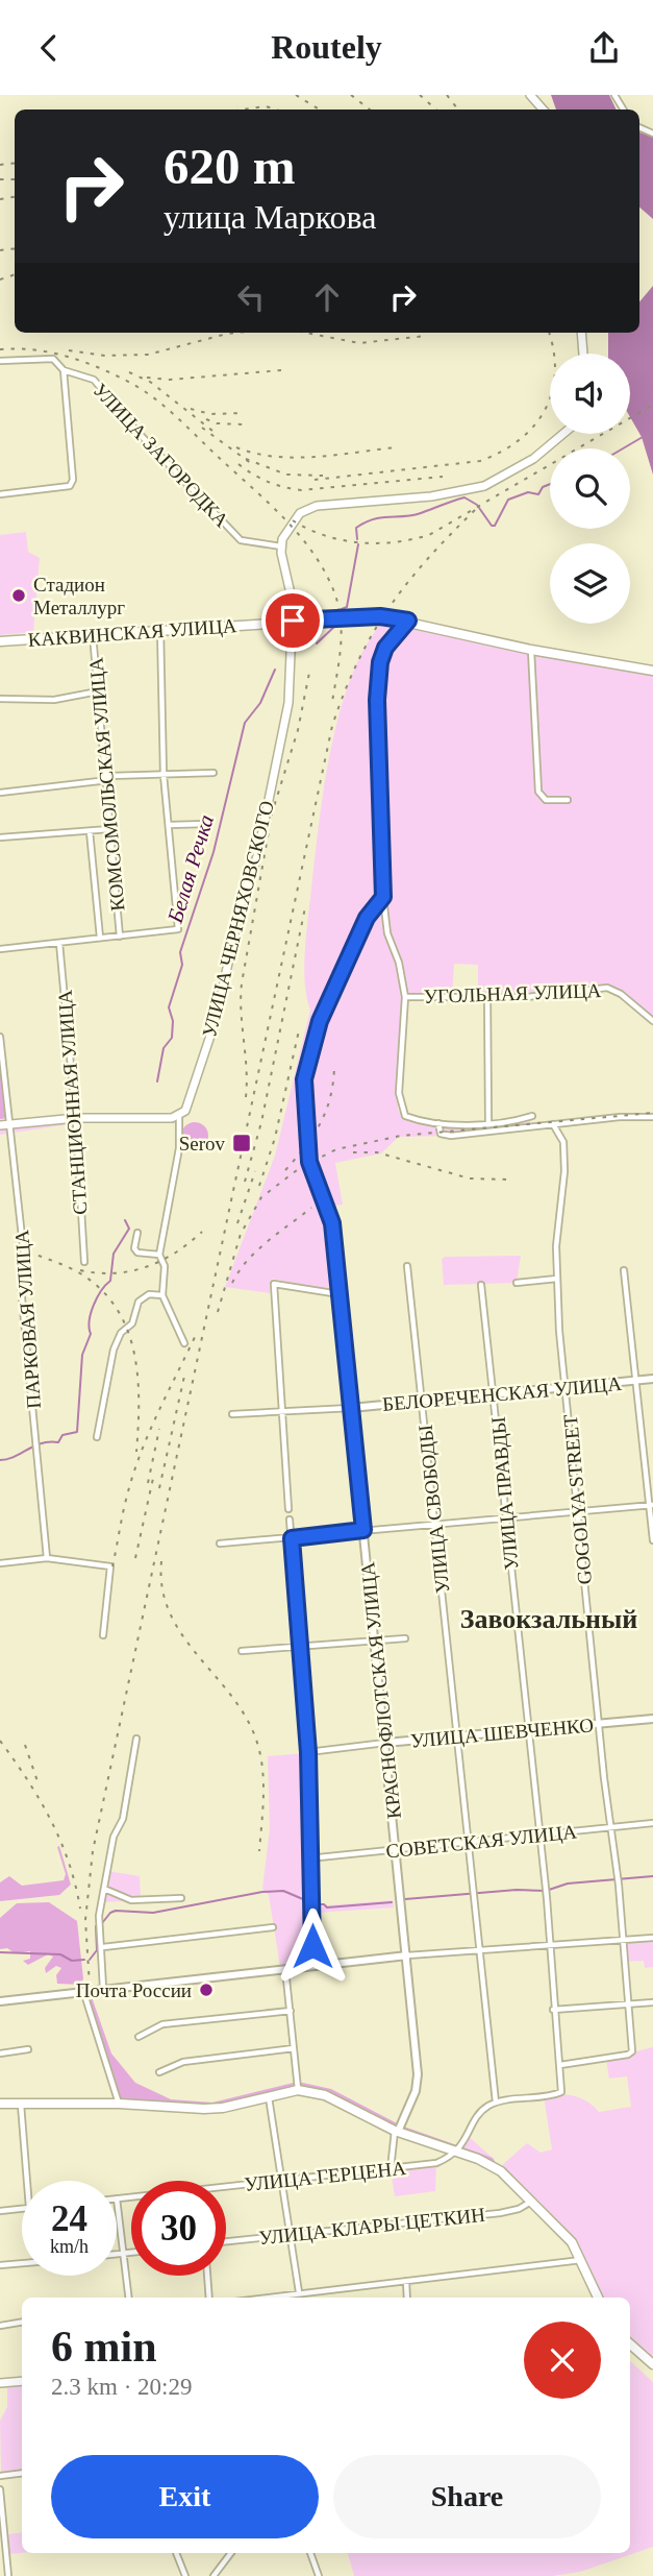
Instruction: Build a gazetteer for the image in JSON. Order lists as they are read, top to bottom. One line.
{"streets":{"main road":["КАКВИНСКАЯ УЛИЦА","УЛИЦА ЧЕРНЯХОВСКОГО"],"street":["УЛИЦА ЗАГОРОДКА","КОМСОМОЛЬСКАЯ УЛИЦА","УГОЛЬНАЯ УЛИЦА","СТАНЦИОННАЯ УЛИЦА","ПАРКОВАЯ УЛИЦА","БЕЛОРЕЧЕНСКАЯ УЛИЦА","УЛИЦА ПРАВДЫ","GOGOLYA STREET","УЛИЦА СВОБОДЫ","КРАСНОФЛОТСКАЯ УЛИЦА","УЛИЦА ШЕВЧЕНКО","СОВЕТСКАЯ УЛИЦА","УЛИЦА ГЕРЦЕНА","УЛИЦА КЛАРЫ ЦЕТКИН"]},"crossings":[["КАКВИНСКАЯ УЛИЦА","КОМСОМОЛЬСКАЯ УЛИЦА"],["КАКВИНСКАЯ УЛИЦА","УЛИЦА ЧЕРНЯХОВСКОГО"],["БЕЛОРЕЧЕНСКАЯ УЛИЦА","УЛИЦА ПРАВДЫ"],["БЕЛОРЕЧЕНСКАЯ УЛИЦА","GOGOLYA STREET"],["БЕЛОРЕЧЕНСКАЯ УЛИЦА","УЛИЦА СВОБОДЫ"],["БЕЛОРЕЧЕНСКАЯ УЛИЦА","КРАСНОФЛОТСКАЯ УЛИЦА"],["УЛИЦА ПРАВДЫ","УЛИЦА ШЕВЧЕНКО"],["УЛИЦА ПРАВДЫ","СОВЕТСКАЯ УЛИЦА"],["GOGOLYA STREET","УЛИЦА ШЕВЧЕНКО"],["GOGOLYA STREET","СОВЕТСКАЯ УЛИЦА"],["УЛИЦА СВОБОДЫ","УЛИЦА ШЕВЧЕНКО"],["УЛИЦА СВОБОДЫ","СОВЕТСКАЯ УЛИЦА"],["КРАСНОФЛОТСКАЯ УЛИЦА","УЛИЦА ШЕВЧЕНКО"],["КРАСНОФЛОТСКАЯ УЛИЦА","СОВЕТСКАЯ УЛИЦА"],["КРАСНОФЛОТСКАЯ УЛИЦА","УЛИЦА ГЕРЦЕНА"]],"districts":["Завокзальный"],"water":["Белая Речка"],"places":{"other":["Стадион Металлург","Почта России"],"transit":["Serov"]},"page":{"header":"Routely","turn":["620 m","улица Маркова"],"speed":"24 km/h","limit":"30","heading":["6 min","2.3 km · 20:29"],"buttons":["Exit","Share"]}}
